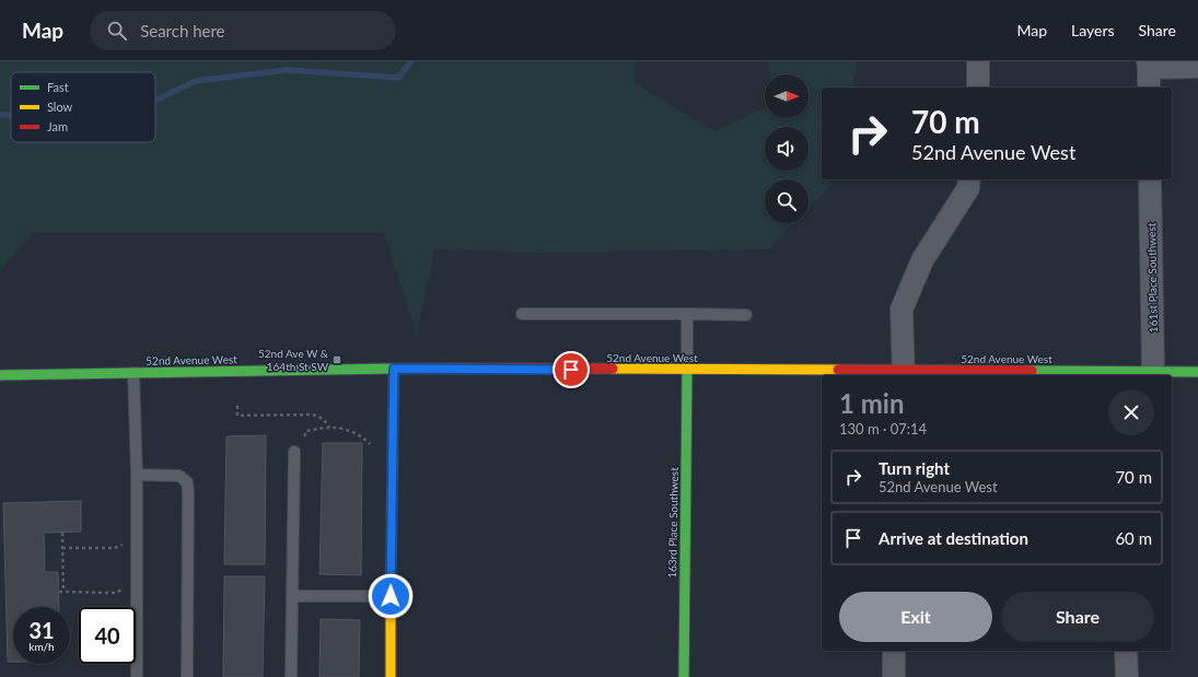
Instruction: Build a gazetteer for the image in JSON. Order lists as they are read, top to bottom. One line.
{"streets":{"street":["161st Place Southwest","52nd Avenue West","163rd Place Southwest"]},"crossings":[["161st Place Southwest","52nd Avenue West"],["52nd Avenue West","163rd Place Southwest"]],"places":{"transit":["52nd Ave W & 164th St SW"]},"legend":["Fast","Slow","Jam"],"north":"right","page":{"header":"Map","search":"Search here","nav":["Map","Layers","Share"],"turn":["70 m","52nd Avenue West"],"heading":["1 min","130 m · 07:14"],"list":[{"name":"Turn right","note":"52nd Avenue West","value":"70 m"},{"name":"Arrive at destination","value":"60 m"}],"buttons":["Exit","Share"],"speed":"31 km/h","limit":"40"}}
